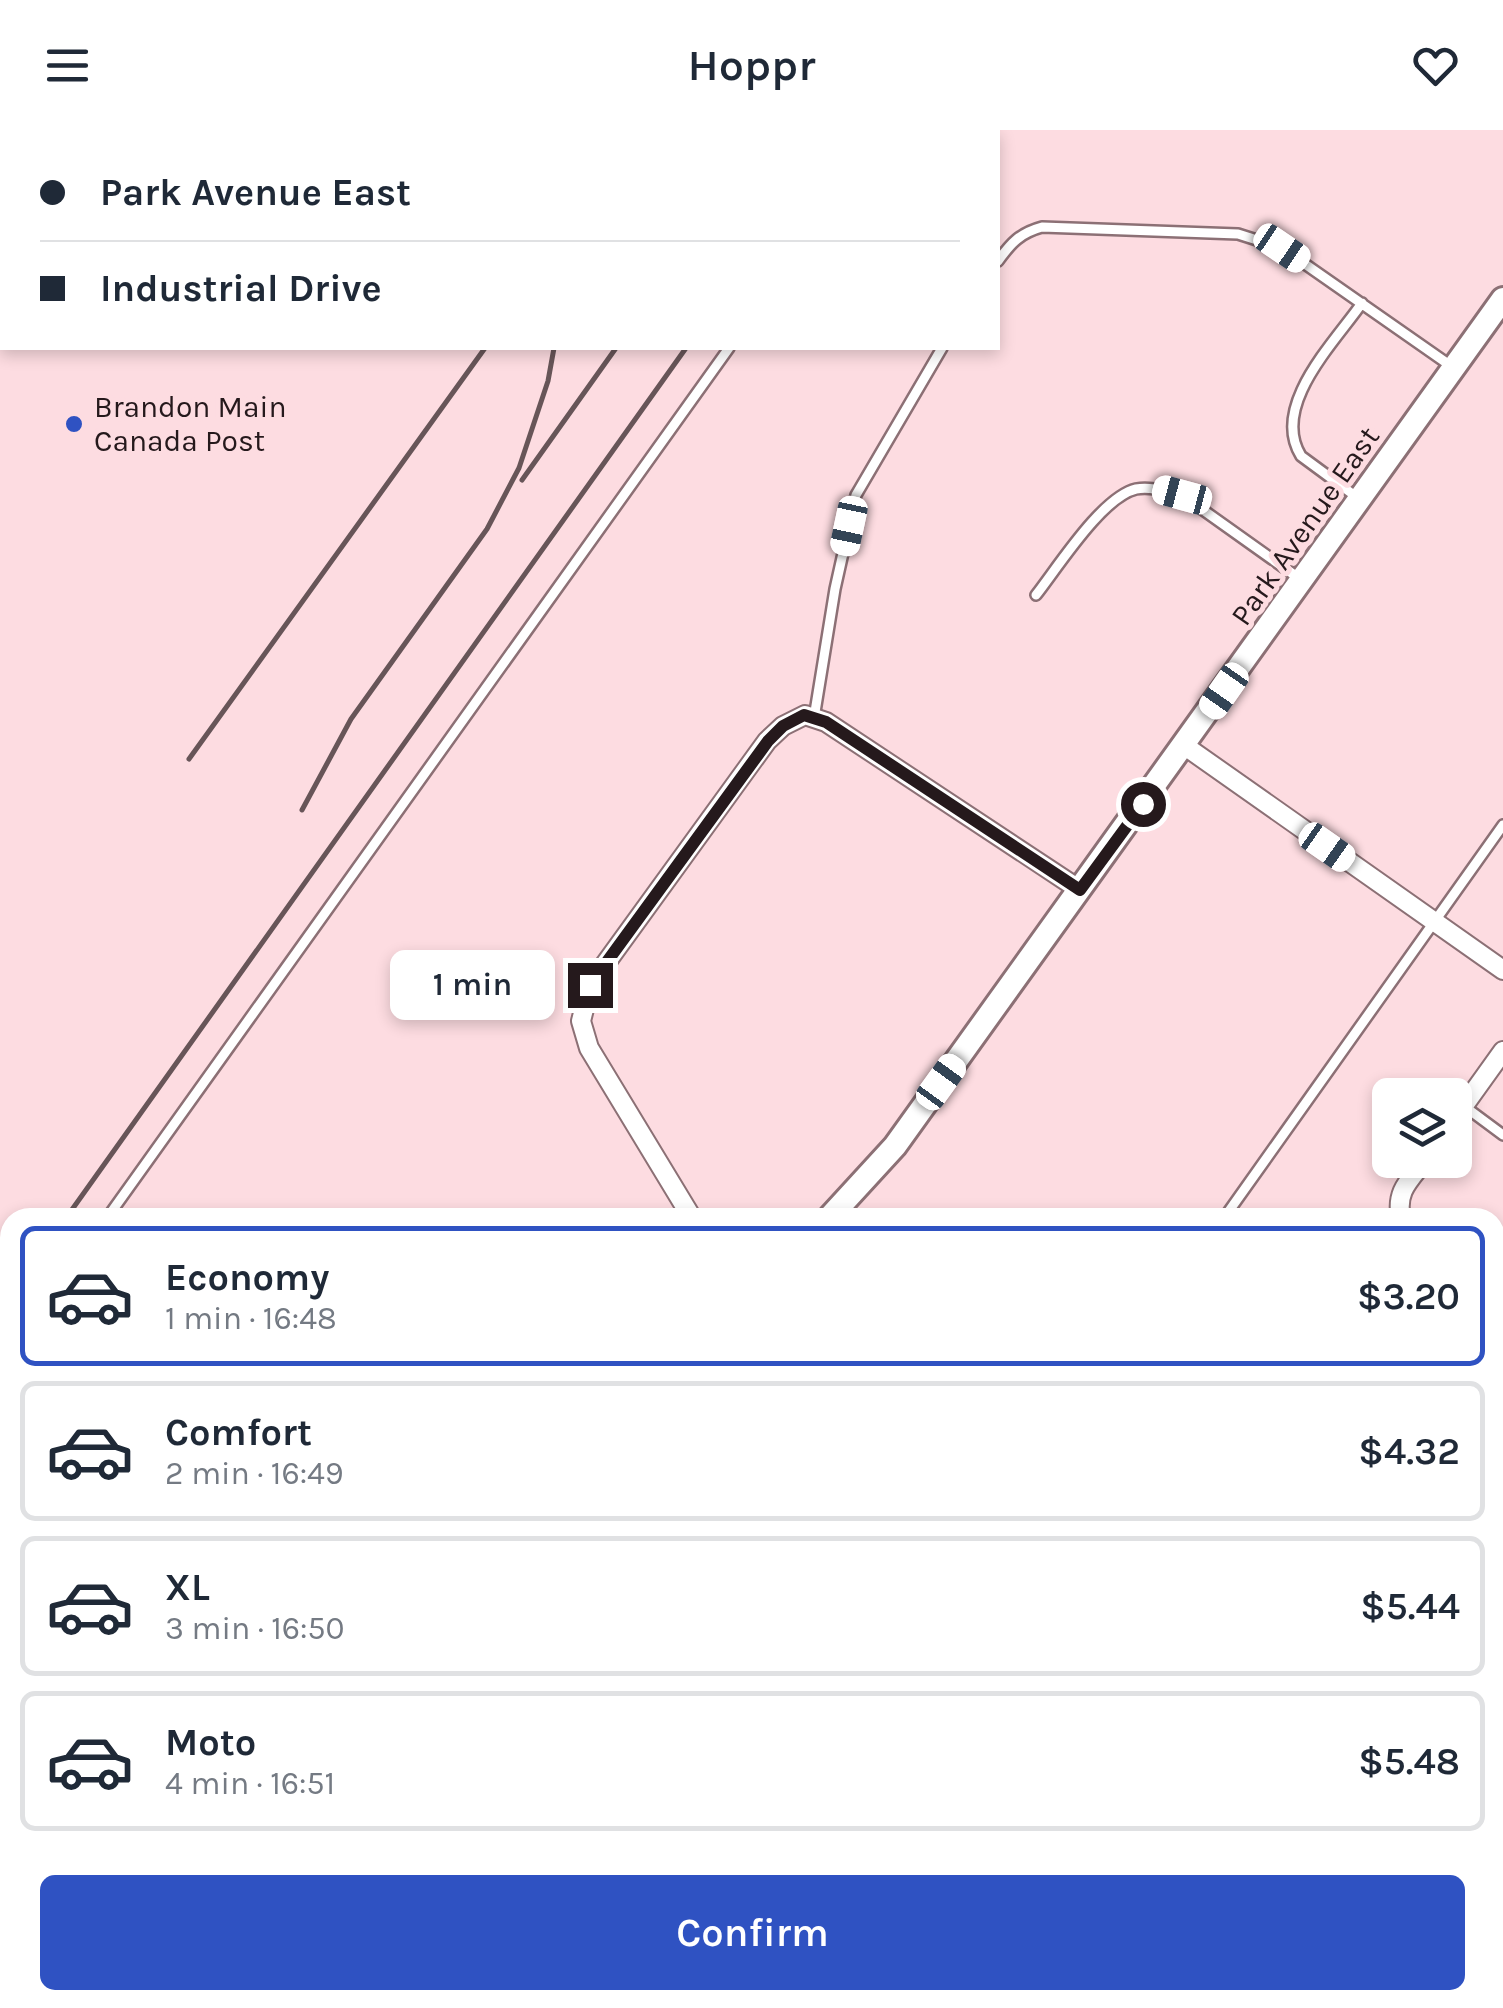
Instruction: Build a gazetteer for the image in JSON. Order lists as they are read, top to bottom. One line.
{"streets":{"street":["Park Avenue East"]},"places":["Brandon Main Canada Post"],"page":{"header":"Hoppr","banner":["Park Avenue East","Industrial Drive"],"bubble":"1 min","list":[{"name":"Economy","note":"1 min · 16:48","value":"$3.20"},{"name":"Comfort","note":"2 min · 16:49","value":"$4.32"},{"name":"XL","note":"3 min · 16:50","value":"$5.44"},{"name":"Moto","note":"4 min · 16:51","value":"$5.48"}],"buttons":"Confirm"}}
